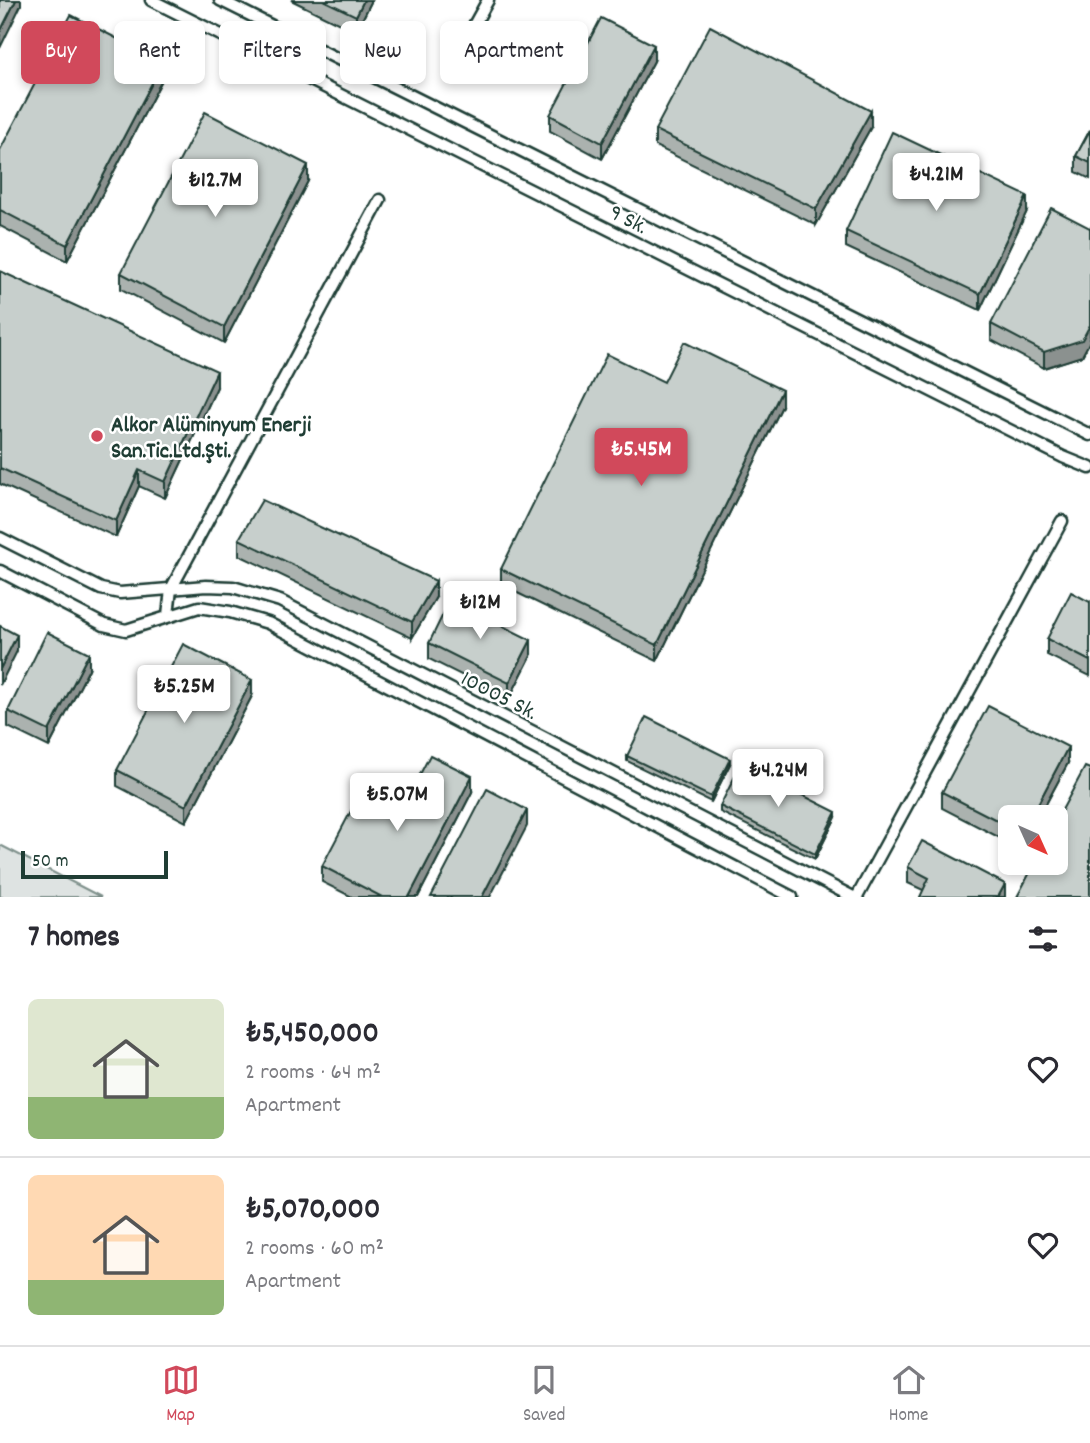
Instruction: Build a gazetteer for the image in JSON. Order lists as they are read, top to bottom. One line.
{"streets":{"lane":["9 Sk.","10005 Sk."]},"places":["Alkor Alüminyum Enerji San.Tic.Ltd.Şti."],"scale_bar":"50 m","north":"bottom right","page":{"chip":["Buy","Rent","Filters","New","Apartment"],"price":["₺4.21M","₺12.7M","₺5.45M","₺12M","₺5.25M","₺4.24M","₺5.07M"],"scale":"50 m","heading":"7 homes","list":[{"name":"₺5,450,000","note":"2 rooms · 64 m² · Apartment"},{"name":"₺5,070,000","note":"2 rooms · 60 m² · Apartment"}],"tabs":["Map","Saved","Home"]}}
